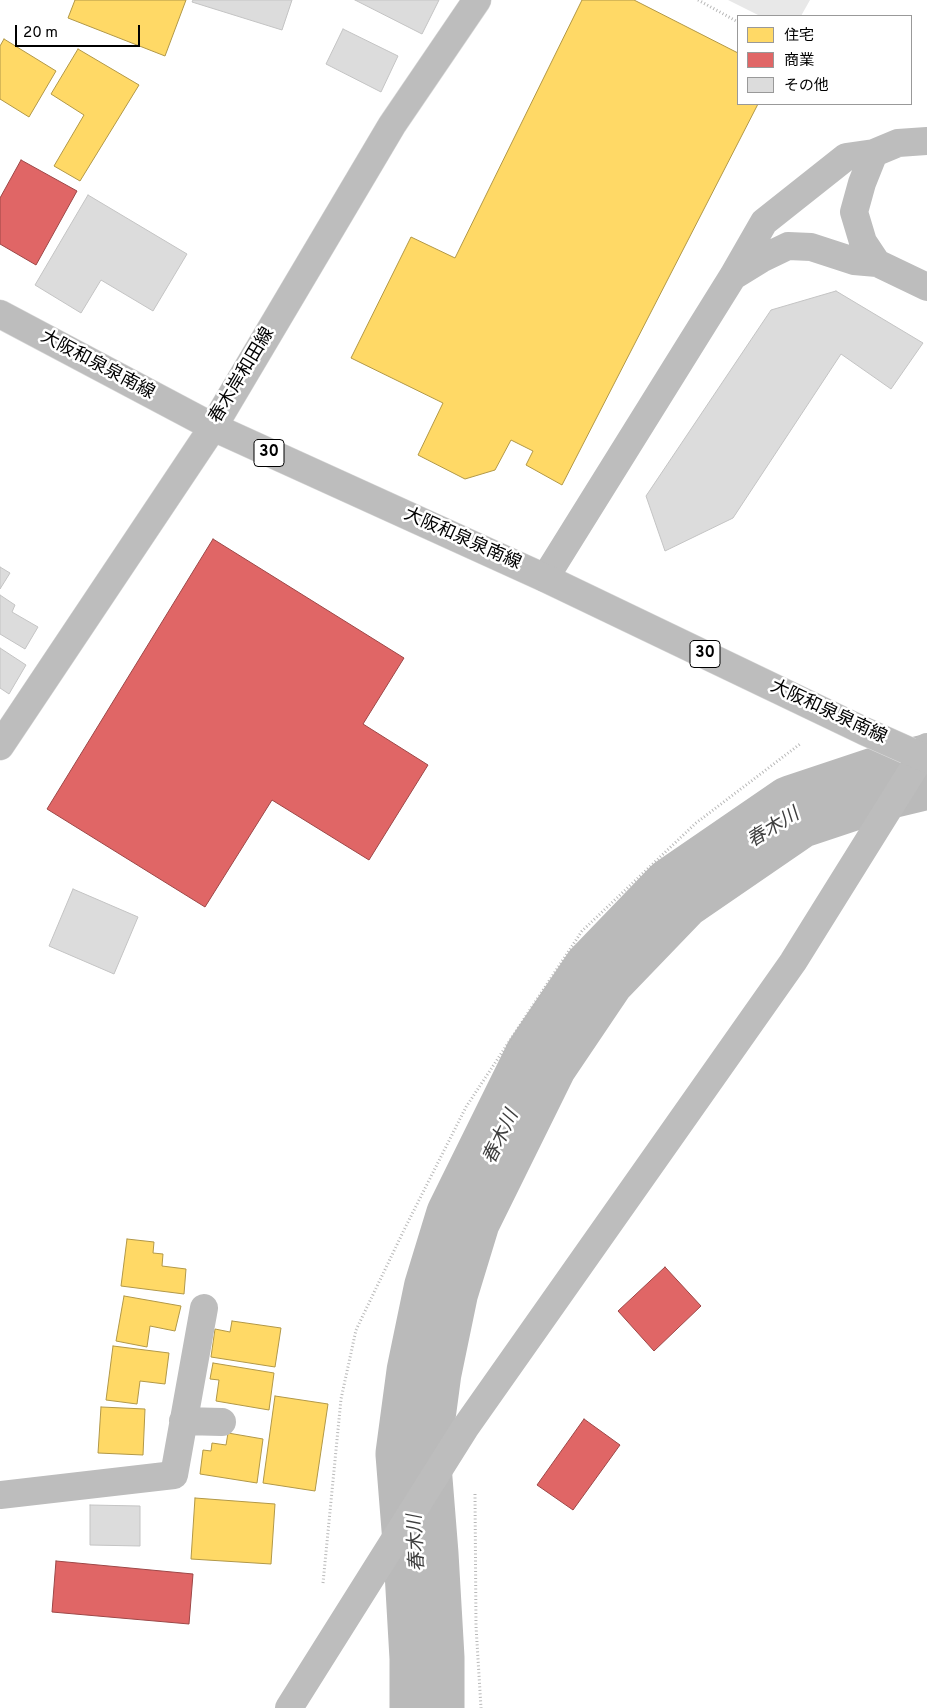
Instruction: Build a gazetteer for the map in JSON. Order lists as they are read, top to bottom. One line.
{"streets":{"street":["大阪和泉泉南線","春木岸和田線","30"]},"crossings":[["大阪和泉泉南線","春木岸和田線"]],"water":["春木川"],"legend":["住宅","商業","その他"],"scale_bar":"20 m"}
